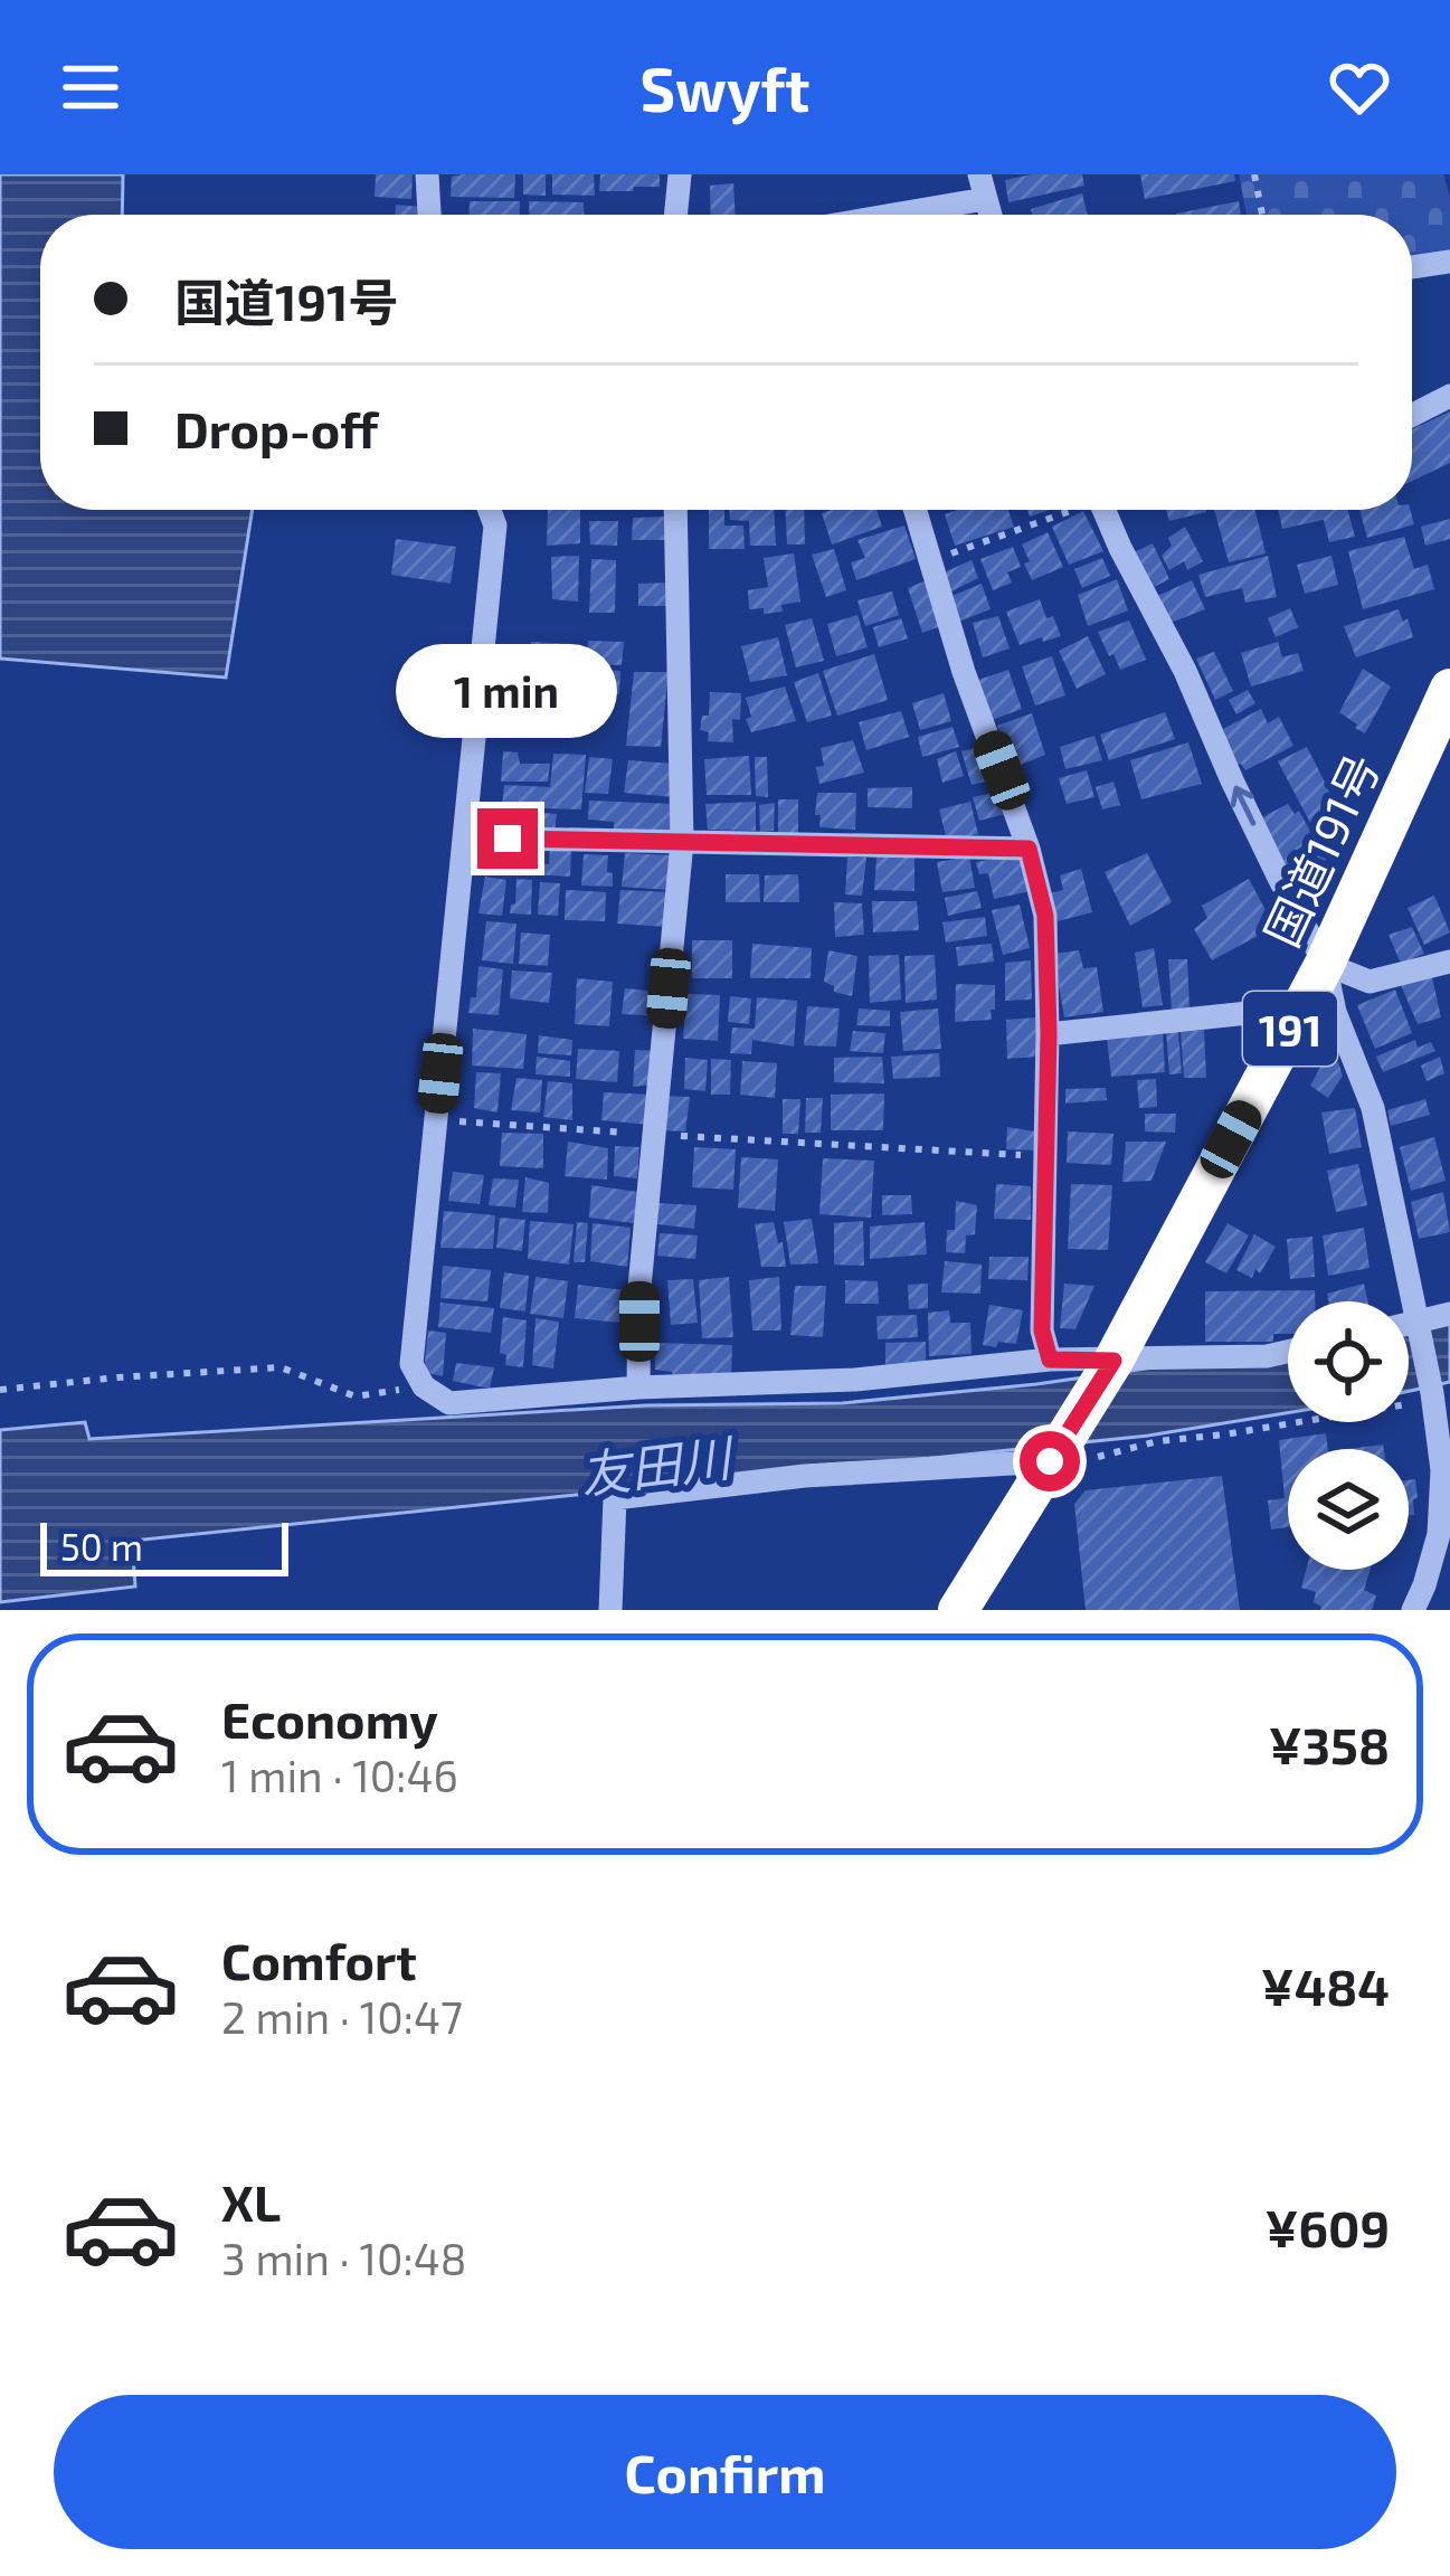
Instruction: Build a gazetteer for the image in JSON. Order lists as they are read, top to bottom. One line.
{"streets":{"highway":["国道191号","191"]},"water":["友田川"],"scale_bar":"50 m","page":{"header":"Swyft","banner":["国道191号","Drop-off"],"bubble":"1 min","scale":"50 m","list":[{"name":"Economy","note":"1 min · 10:46","value":"¥358"},{"name":"Comfort","note":"2 min · 10:47","value":"¥484"},{"name":"XL","note":"3 min · 10:48","value":"¥609"}],"buttons":"Confirm"}}
